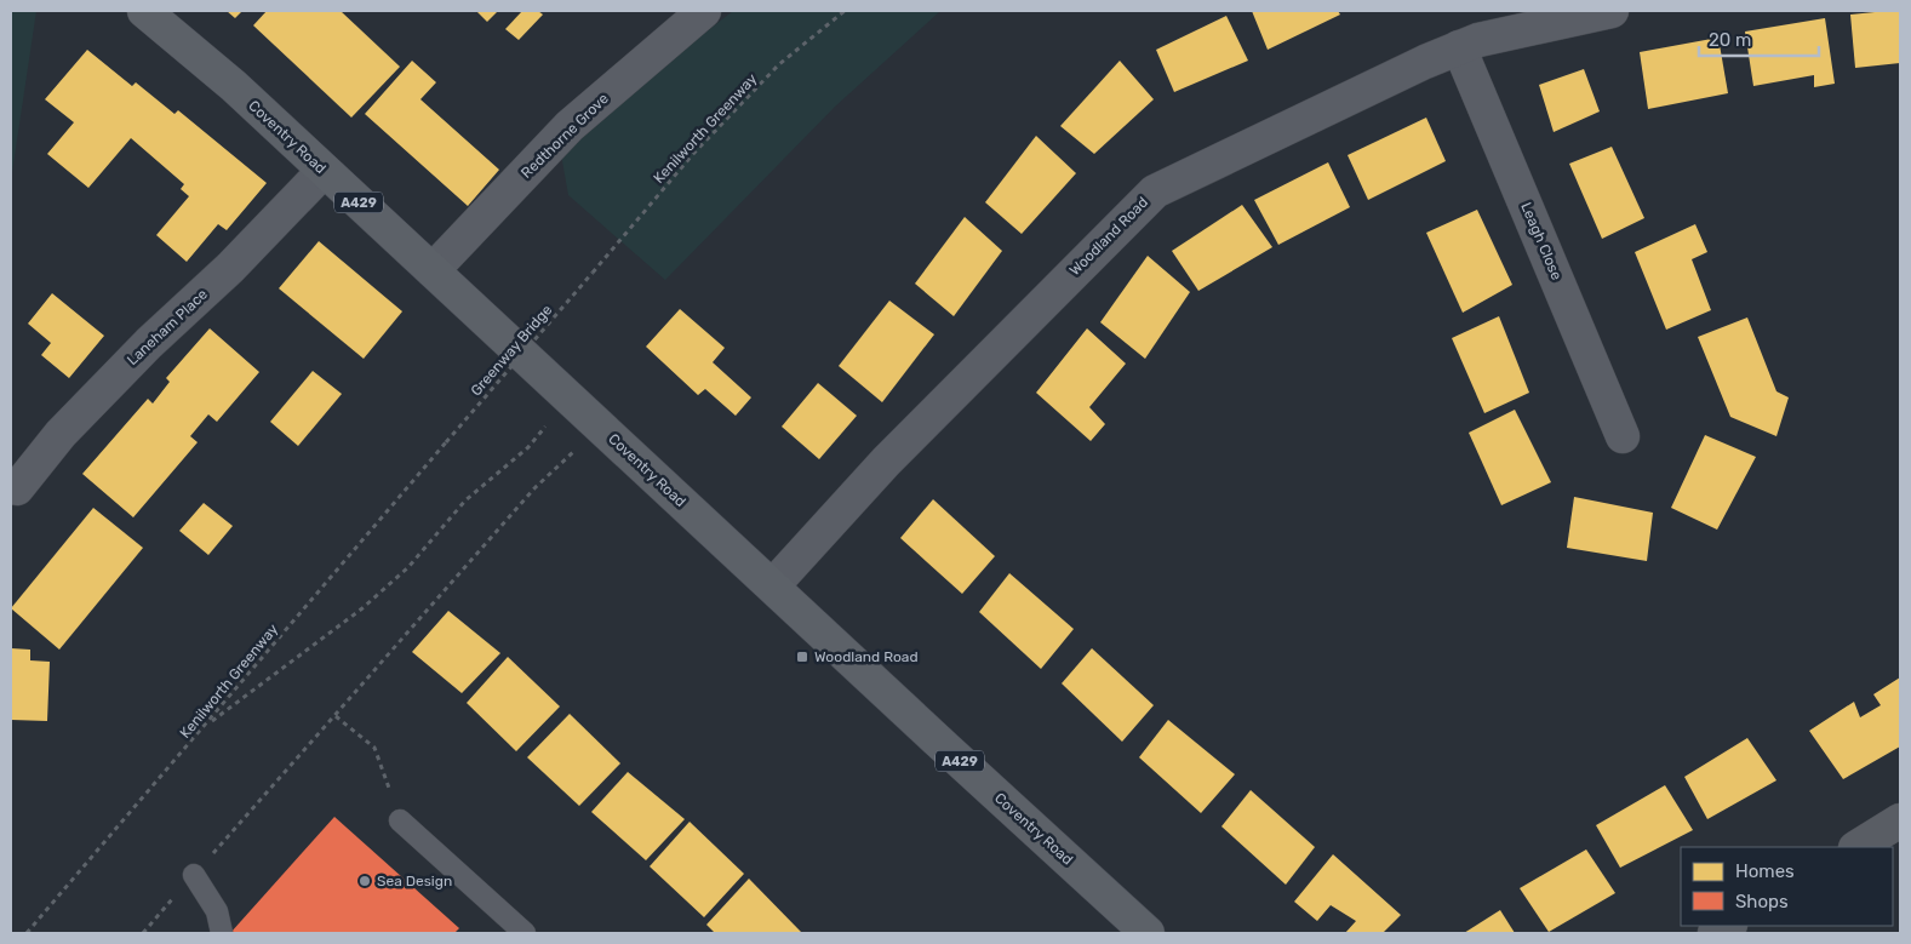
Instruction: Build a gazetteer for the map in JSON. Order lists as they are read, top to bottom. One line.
{"streets":{"main road":["Coventry Road","A429"],"street":["Redthorne Grove","Woodland Road","Leagh Close","Laneham Place"],"path":["Kenilworth Greenway","Greenway Bridge"]},"crossings":[["Kenilworth Greenway","Greenway Bridge"],["Redthorne Grove","Coventry Road"],["Coventry Road","Woodland Road"],["Coventry Road","Laneham Place"],["Woodland Road","Leagh Close"]],"places":{"transit":["Woodland Road"],"other":["Sea Design"]},"legend":["Homes","Shops"],"scale_bar":"20 m"}
